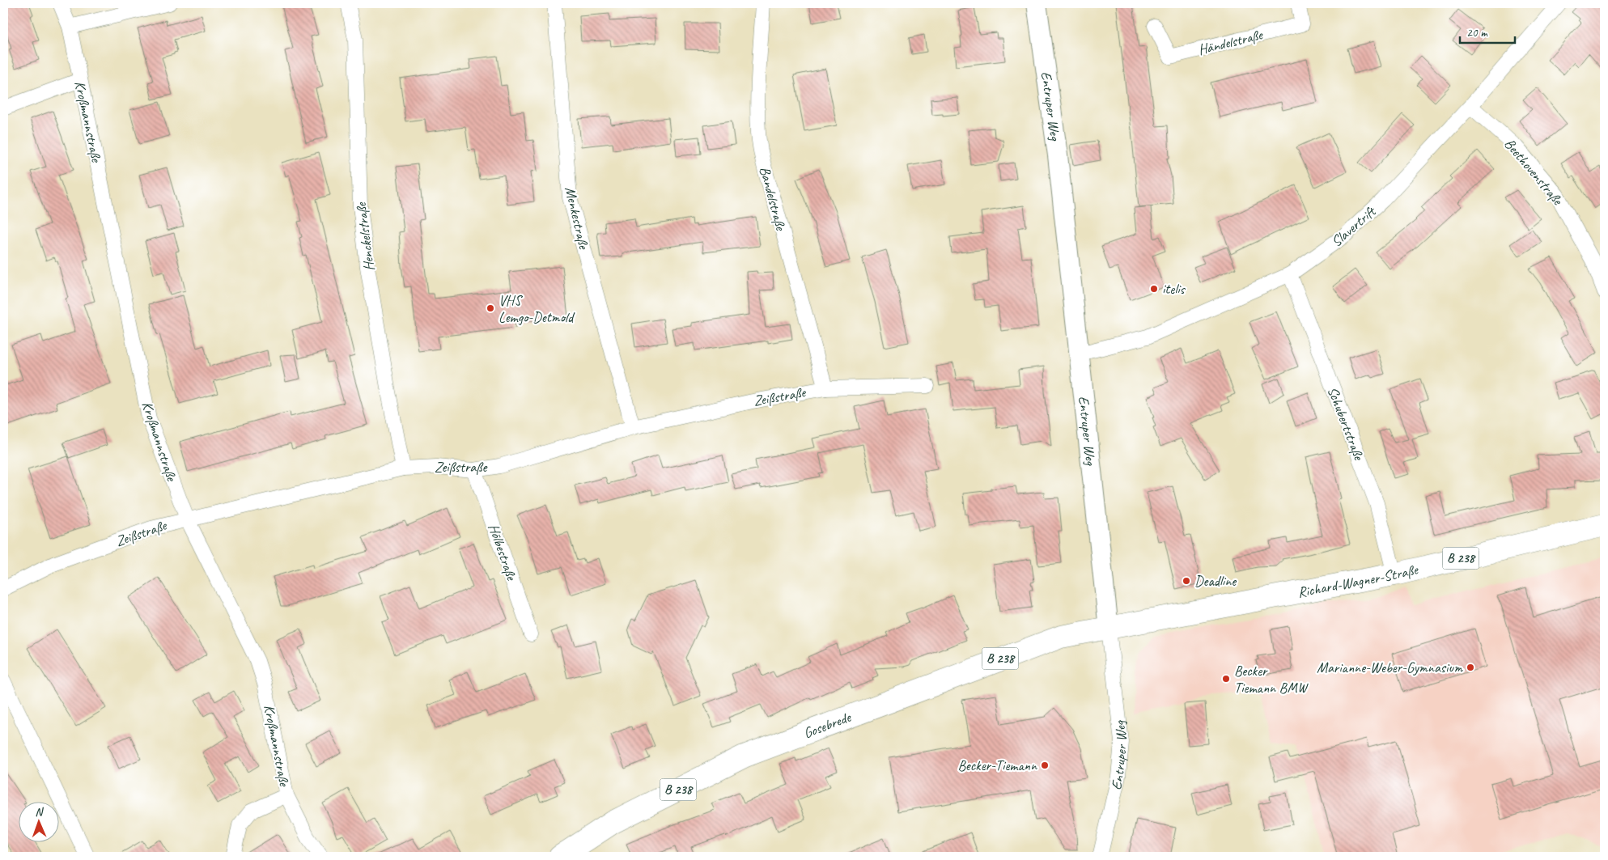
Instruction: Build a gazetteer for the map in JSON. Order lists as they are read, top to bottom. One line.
{"streets":{"main road":["Entruper Weg","B 238","Richard-Wagner-Straße","Gosebrede"],"street":["Händelstraße","Kroßmannstraße","Beethovenstraße","Bandelstraße","Menkestraße","Slavertrift","Henckelstraße","Zeißstraße","Schubertstraße","Hölbestraße"]},"crossings":[["Entruper Weg","Slavertrift"],["Entruper Weg","Richard-Wagner-Straße"],["Entruper Weg","Gosebrede"],["Kroßmannstraße","Zeißstraße"],["Beethovenstraße","Slavertrift"],["Bandelstraße","Zeißstraße"],["Menkestraße","Zeißstraße"],["Slavertrift","Schubertstraße"],["Henckelstraße","Zeißstraße"],["Zeißstraße","Hölbestraße"],["Schubertstraße","Richard-Wagner-Straße"],["Richard-Wagner-Straße","Gosebrede"]],"places":["itelis","VHS Lemgo-Detmold","Deadline","Marianne-Weber-Gymnasium","Becker Tiemann BMW","Becker-Tiemann"],"scale_bar":"20 m","north":"top"}
